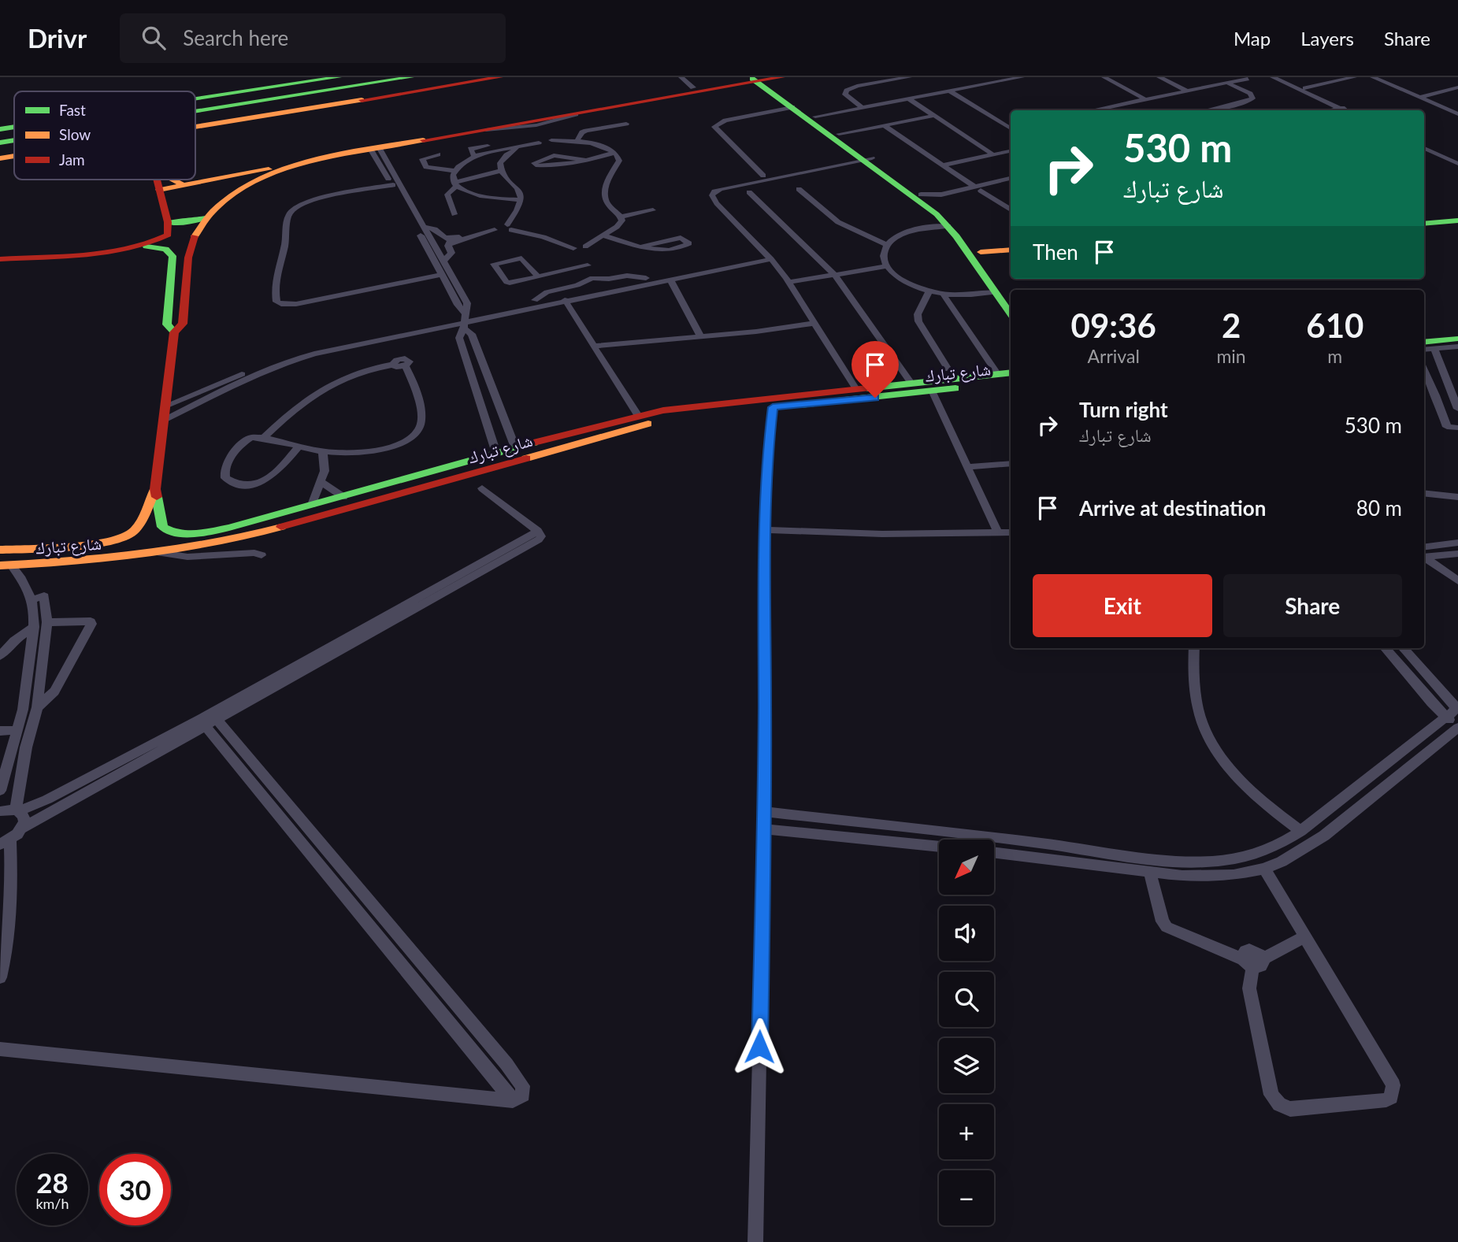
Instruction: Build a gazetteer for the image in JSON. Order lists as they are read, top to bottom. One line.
{"streets":{"main road":["شارع تبارك"]},"legend":["Fast","Slow","Jam"],"north":"bottom left","page":{"header":"Drivr","search":"Search here","nav":["Map","Layers","Share"],"turn":["530 m","شارع تبارك"],"then":"Then","eta":["09:36","Arrival","2","min","610","m"],"list":[{"name":"Turn right","note":"شارع تبارك","value":"530 m"},{"name":"Arrive at destination","value":"80 m"}],"buttons":["Exit","Share"],"map_buttons":["+","−"],"speed":"28 km/h","limit":"30"}}
